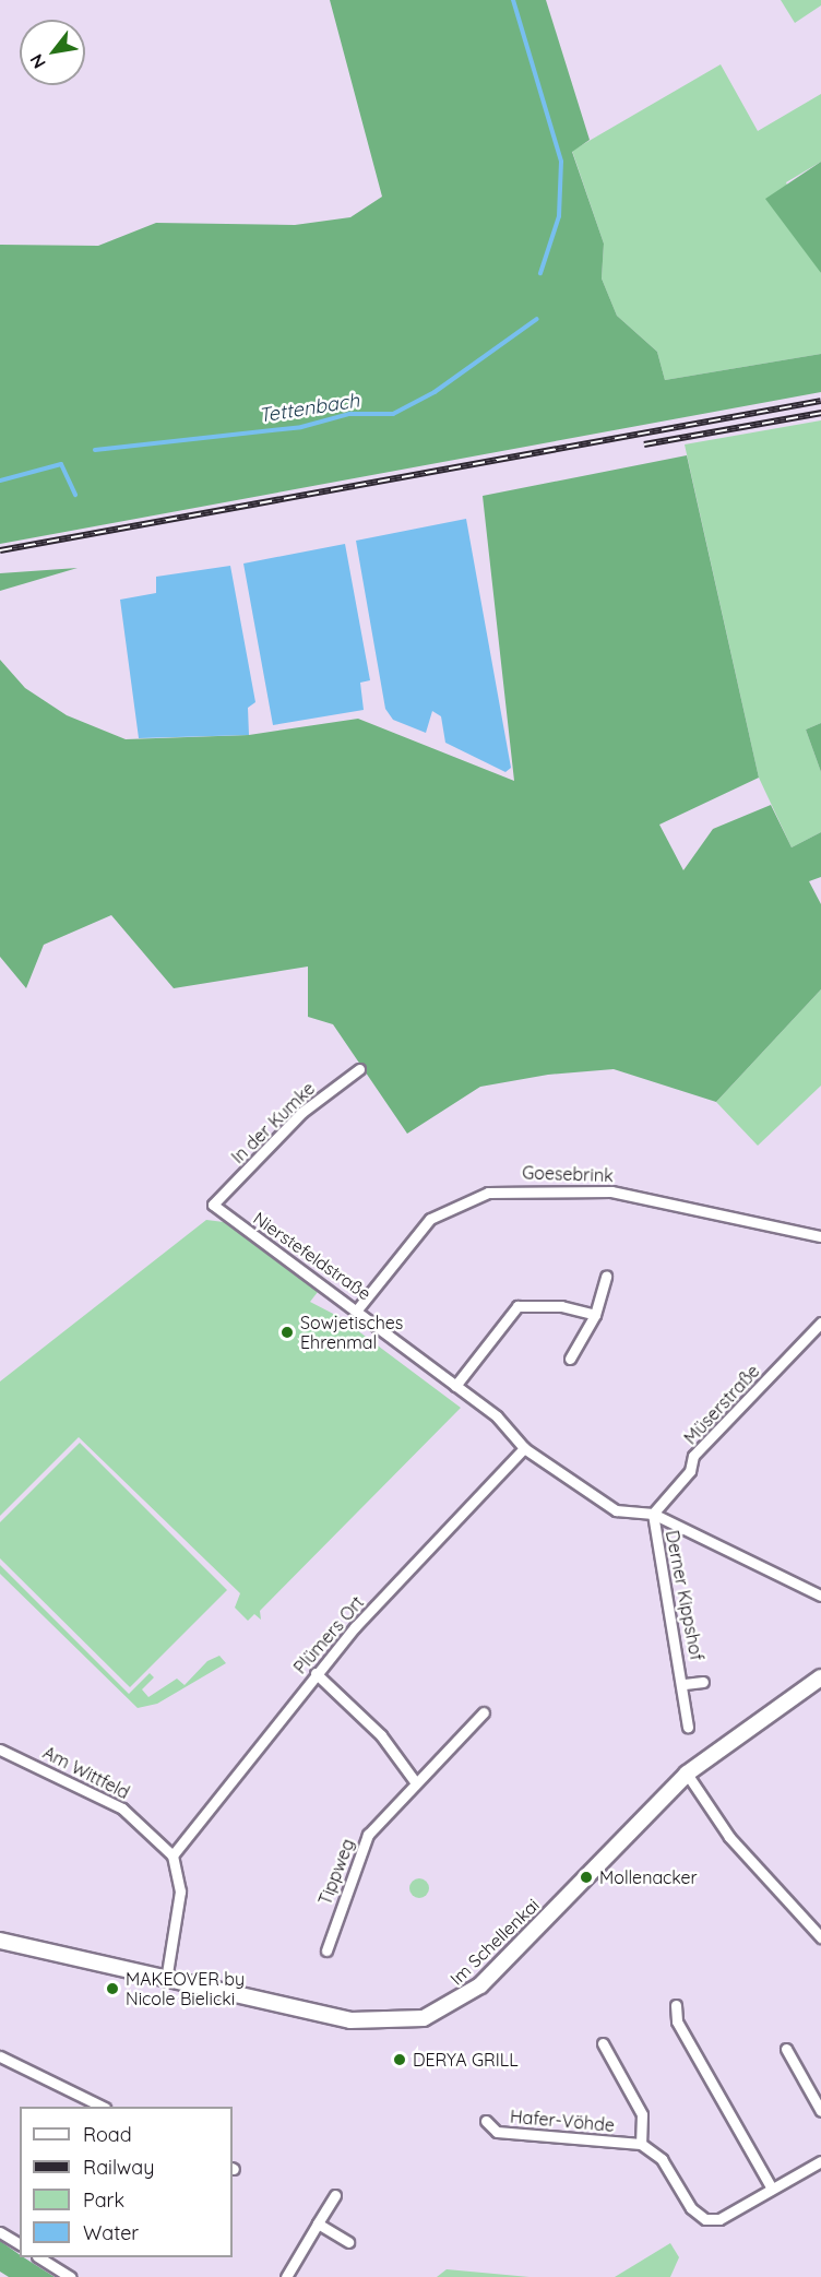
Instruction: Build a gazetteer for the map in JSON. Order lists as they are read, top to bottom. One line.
{"streets":{"street":["In der Kumke","Goesebrink","Nierstefeldstraße","Müserstraße","Derner Kippshof","Plümers Ort","Am Wittfeld","Tippweg","Im Schellenkai","Hafer-Vöhde"]},"crossings":[["In der Kumke","Nierstefeldstraße"],["Goesebrink","Nierstefeldstraße"],["Nierstefeldstraße","Müserstraße"],["Nierstefeldstraße","Derner Kippshof"],["Nierstefeldstraße","Plümers Ort"],["Müserstraße","Derner Kippshof"],["Plümers Ort","Am Wittfeld"]],"water":["Tettenbach"],"places":["Sowjetisches Ehrenmal","Mollenacker","MAKEOVER by Nicole Bielicki","DERYA GRILL"],"legend":["Road","Railway","Park","Water"],"north":"bottom left"}
